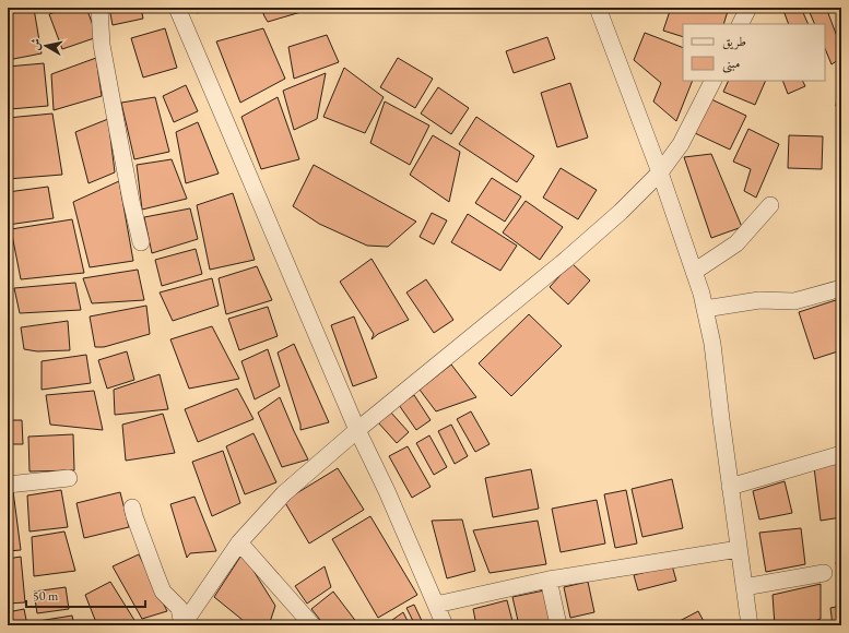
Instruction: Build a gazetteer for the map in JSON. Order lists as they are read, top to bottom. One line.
{"legend":["طريق","مبنى"],"scale_bar":"50 m","north":"left"}
